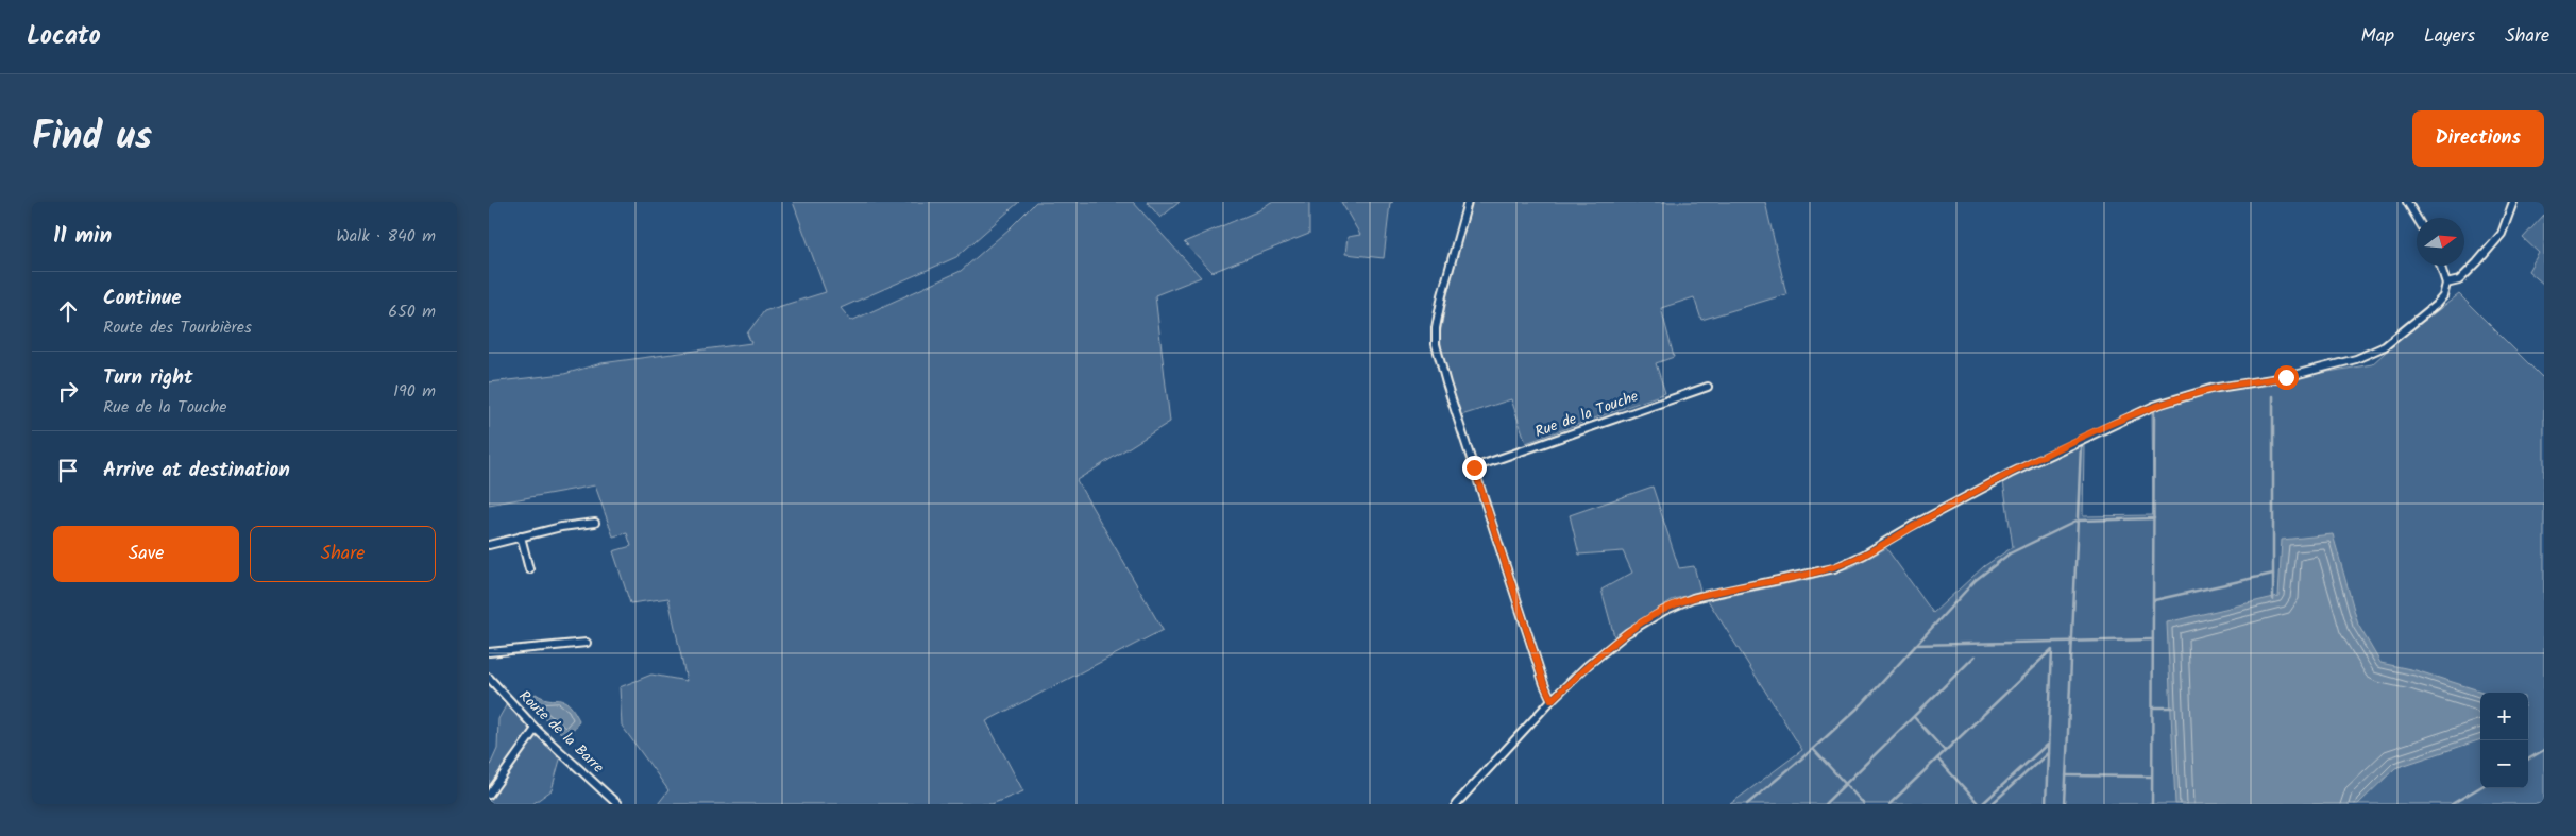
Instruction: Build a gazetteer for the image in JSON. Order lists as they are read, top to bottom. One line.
{"streets":{"street":["Rue de la Touche","Route de la Barre"]},"north":"right","page":{"header":"Locato","nav":["Map","Layers","Share"],"title":"Find us","buttons":["Directions",["Save","Share"]],"heading":["11 min","Walk · 840 m"],"list":[["Continue","Route des Tourbières","650 m"],["Turn right","Rue de la Touche","190 m"],"Arrive at destination"],"map_buttons":["+","−"]}}
